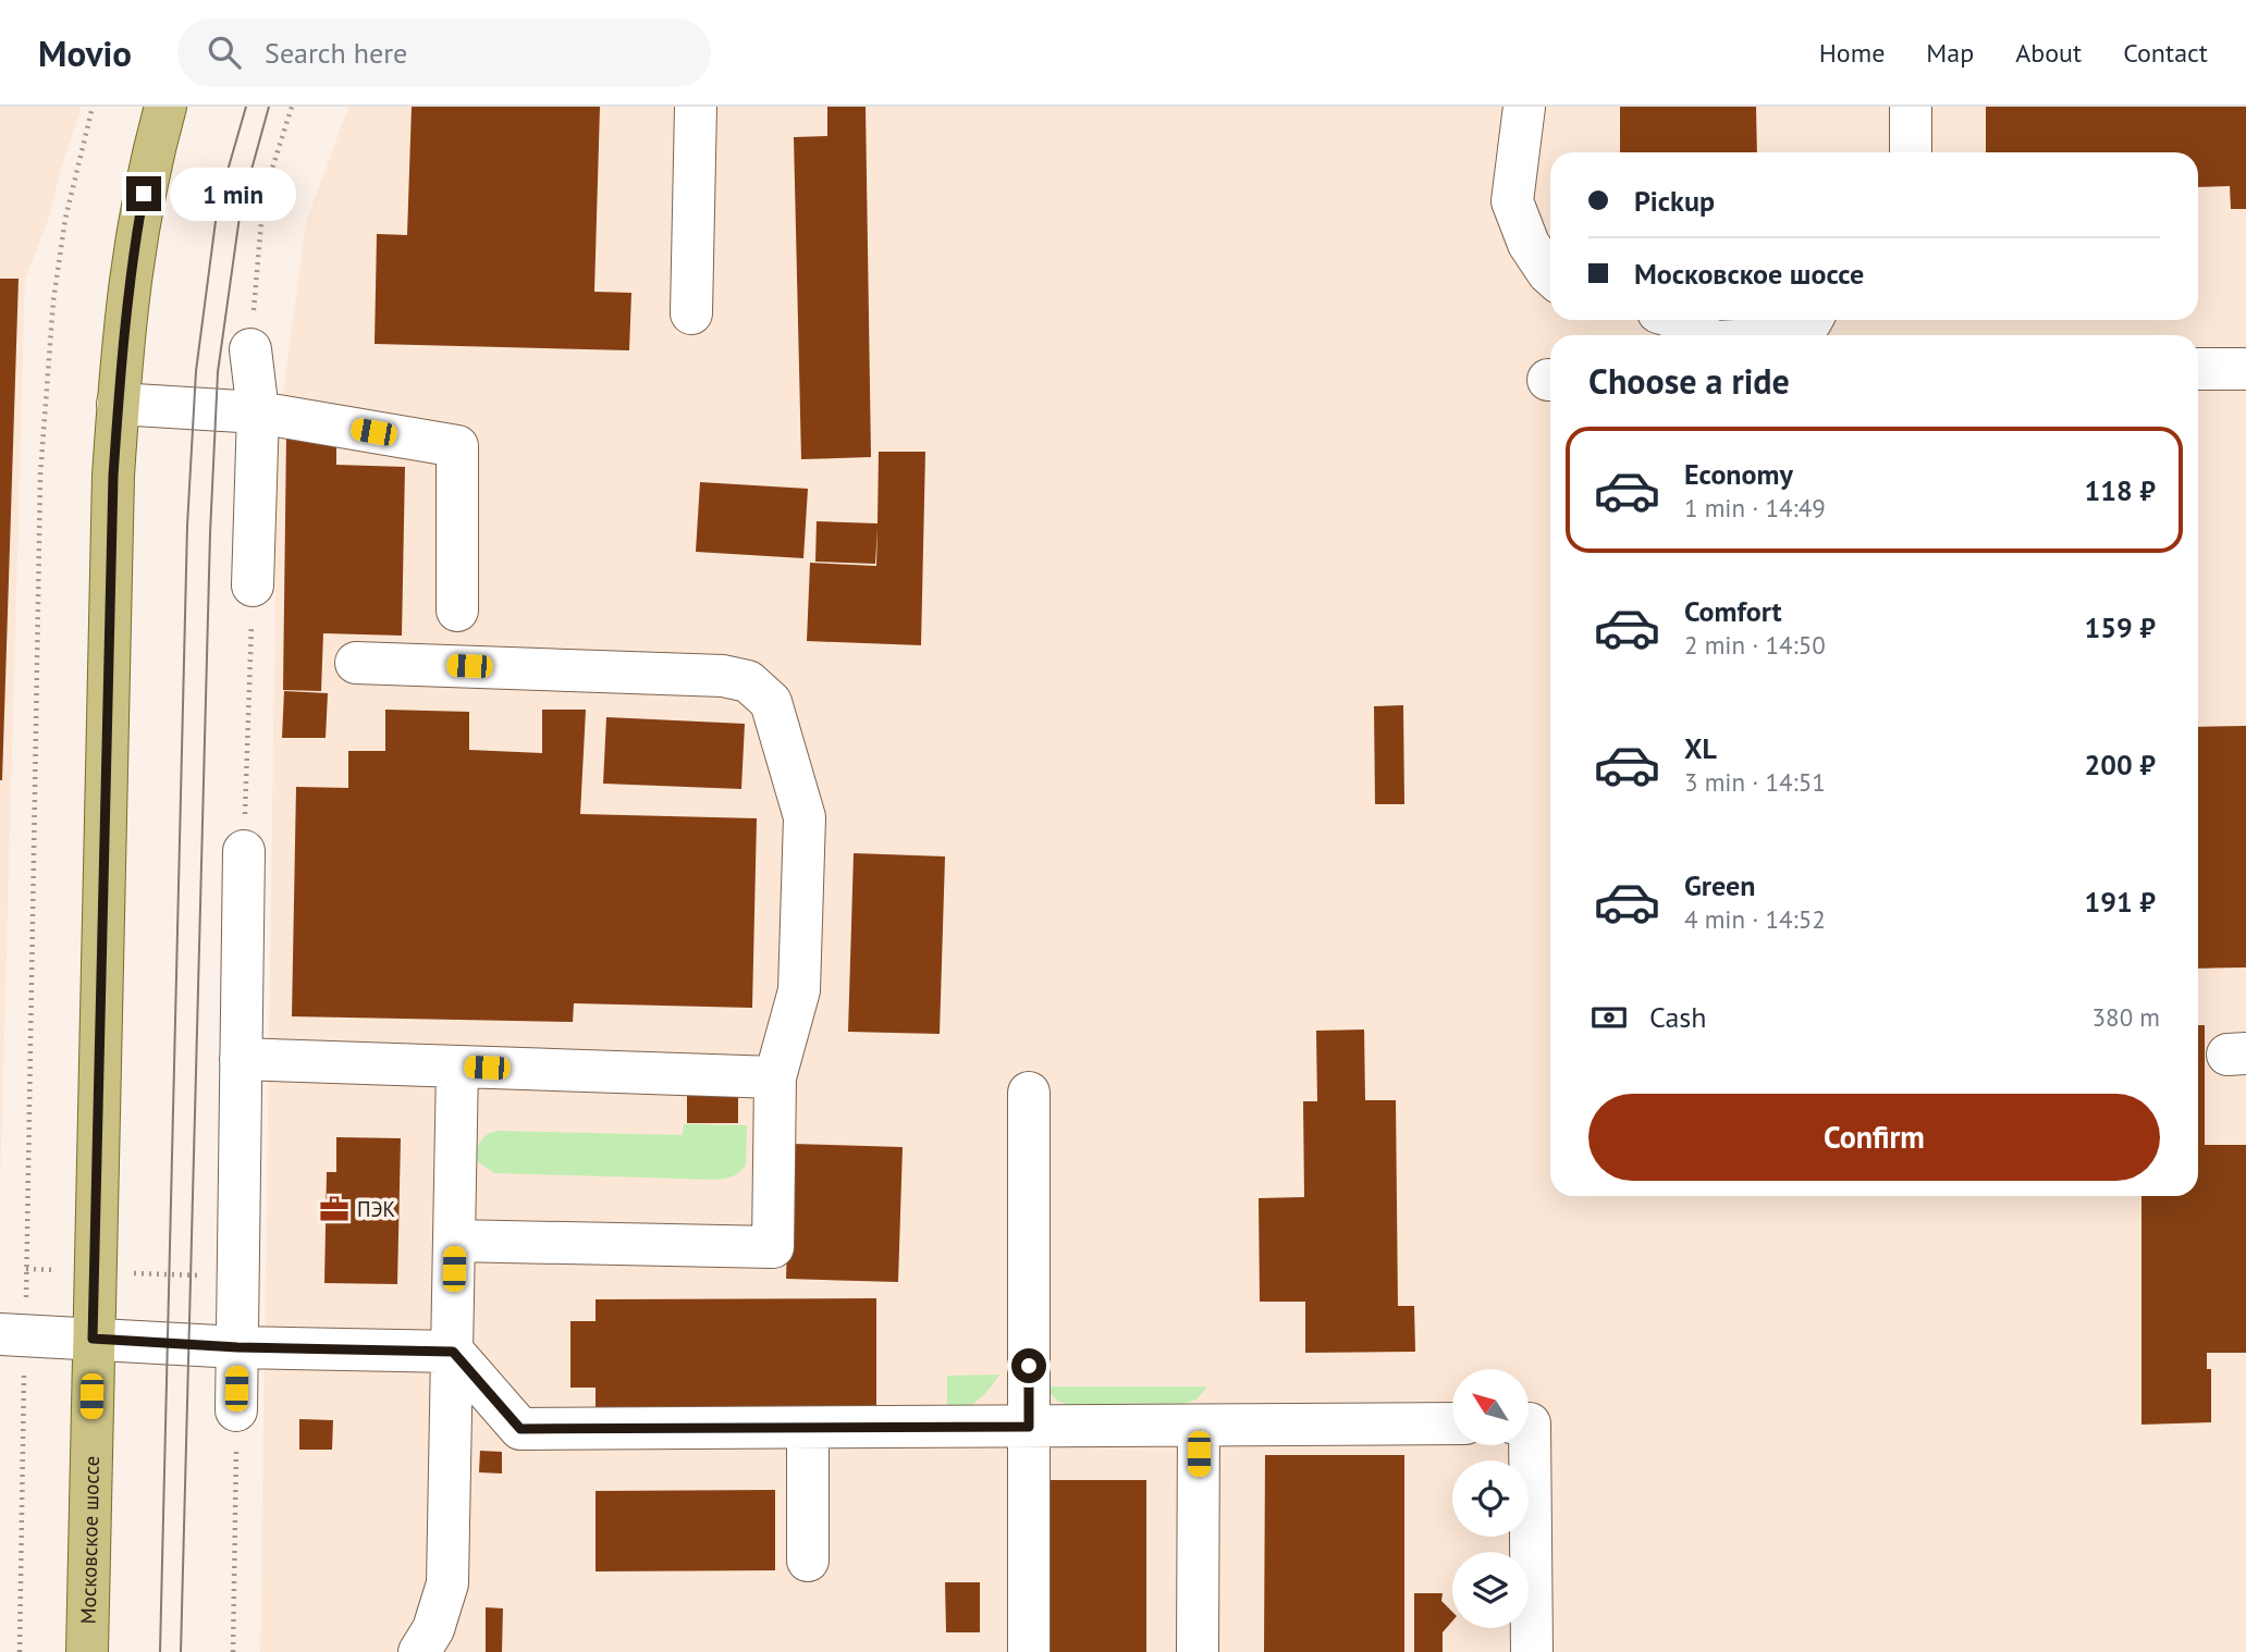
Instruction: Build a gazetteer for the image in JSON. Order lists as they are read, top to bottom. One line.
{"streets":{"main road":["Московское шоссе"]},"places":{"office":["ПЭК"]},"north":"top left","page":{"header":"Movio","search":"Search here","nav":["Home","Map","About","Contact"],"banner":["Pickup","Московское шоссе"],"bubble":"1 min","heading":"Choose a ride","list":[{"name":"Economy","note":"1 min · 14:49","value":"118 ₽"},{"name":"Comfort","note":"2 min · 14:50","value":"159 ₽"},{"name":"XL","note":"3 min · 14:51","value":"200 ₽"},{"name":"Green","note":"4 min · 14:52","value":"191 ₽"}],"pay":["Cash","380 m"],"buttons":"Confirm"}}
